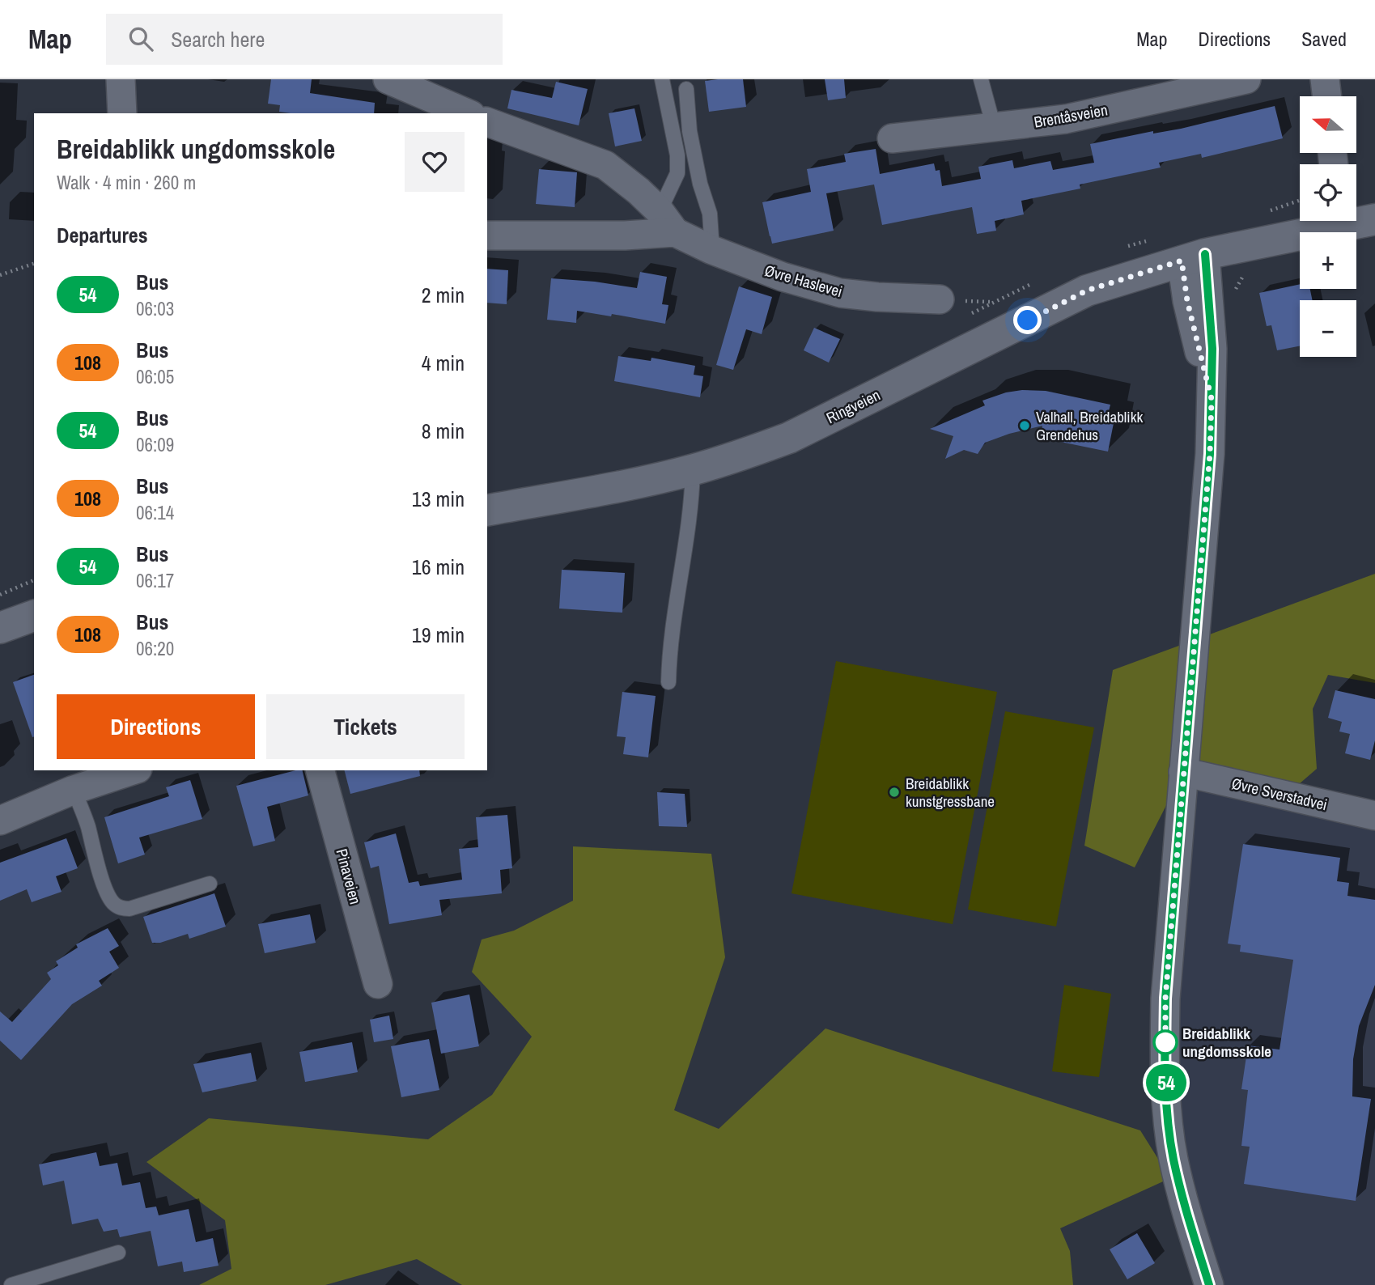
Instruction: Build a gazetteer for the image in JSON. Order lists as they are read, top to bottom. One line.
{"streets":{"main road":["Ringveien"],"street":["Brentåsveien","Øvre Haslevei","Øvre Sverstadvei","Pinaveien"]},"places":["Valhall, Breidablikk Grendehus","Breidablikk kunstgressbane","Breidablikk ungdomsskole"],"lines":["bus line 54"],"north":"left","page":{"header":"Map","search":"Search here","nav":["Map","Directions","Saved"],"on_map":"54","map_buttons":["+","−"],"heading":[["Breidablikk ungdomsskole","Walk · 4 min · 260 m"],"Departures"],"list":[{"mark":"54","name":"Bus","note":"06:03","value":"2 min"},{"mark":"108","name":"Bus","note":"06:05","value":"4 min"},{"mark":"54","name":"Bus","note":"06:09","value":"8 min"},{"mark":"108","name":"Bus","note":"06:14","value":"13 min"},{"mark":"54","name":"Bus","note":"06:17","value":"16 min"},{"mark":"108","name":"Bus","note":"06:20","value":"19 min"}],"buttons":["Directions","Tickets"]}}
